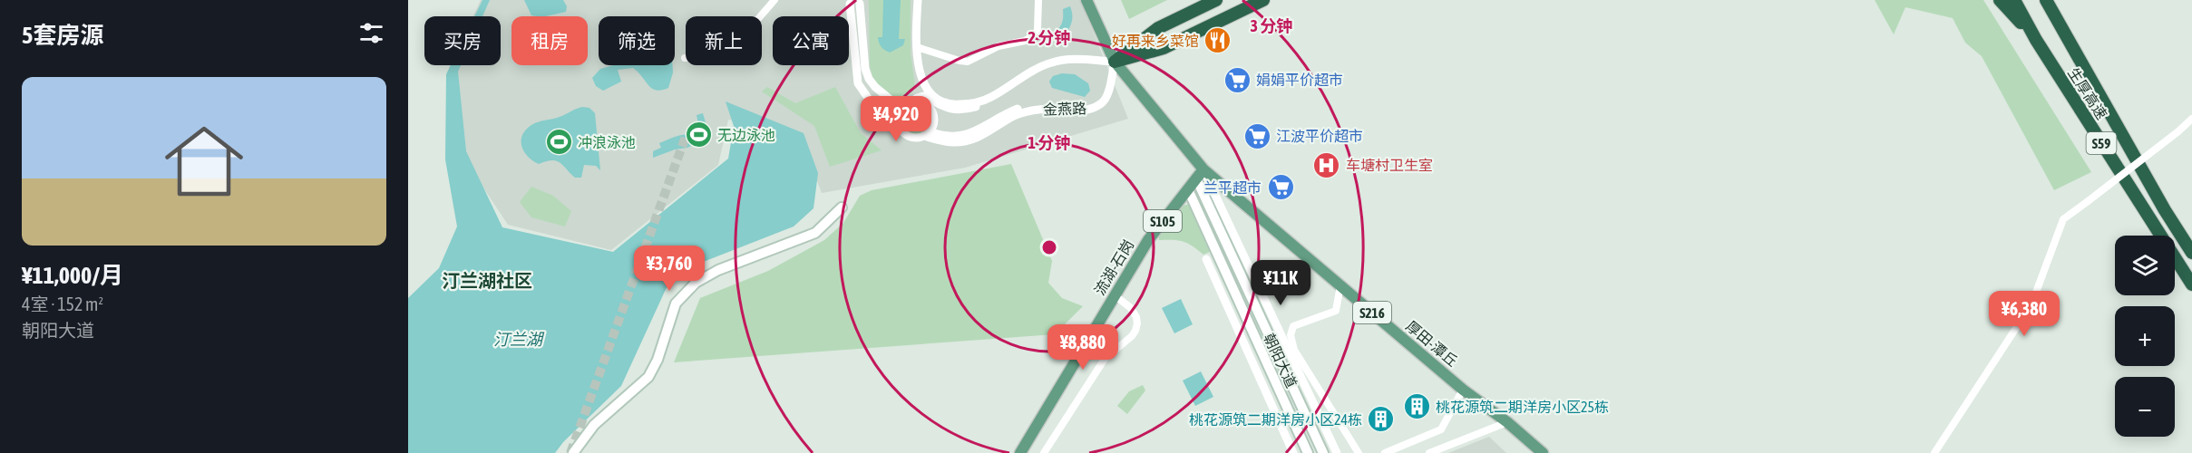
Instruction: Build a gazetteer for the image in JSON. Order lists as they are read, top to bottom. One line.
{"streets":{"highway":["生厚高速","S59"],"main road":["S105","流湖-石岗","S216","厚田-潭丘","朝阳大道"],"street":["金燕路"]},"crossings":[["流湖-石岗","厚田-潭丘"],["流湖-石岗","朝阳大道"],["厚田-潭丘","朝阳大道"]],"districts":["汀兰湖社区"],"water":["汀兰湖"],"places":{"restaurant":["好再来乡菜馆"],"supermarket":["娟娟平价超市","江波平价超市","兰平超市"],"sports":["无边泳池","冲浪泳池"],"hospital":["车塘村卫生室"],"building":["桃花源筑二期洋房小区25栋","桃花源筑二期洋房小区24栋"]},"page":{"heading":"5套房源","chip":["买房","租房","筛选","新上","公寓"],"list":[{"name":"¥11,000/月","note":"4室 · 152 m² · 朝阳大道"}],"price":["¥4,920","¥3,760","¥11K","¥6,380","¥8,880"],"map_buttons":["+","−"]},"rings":["3 分钟","2 分钟","1 分钟"]}
